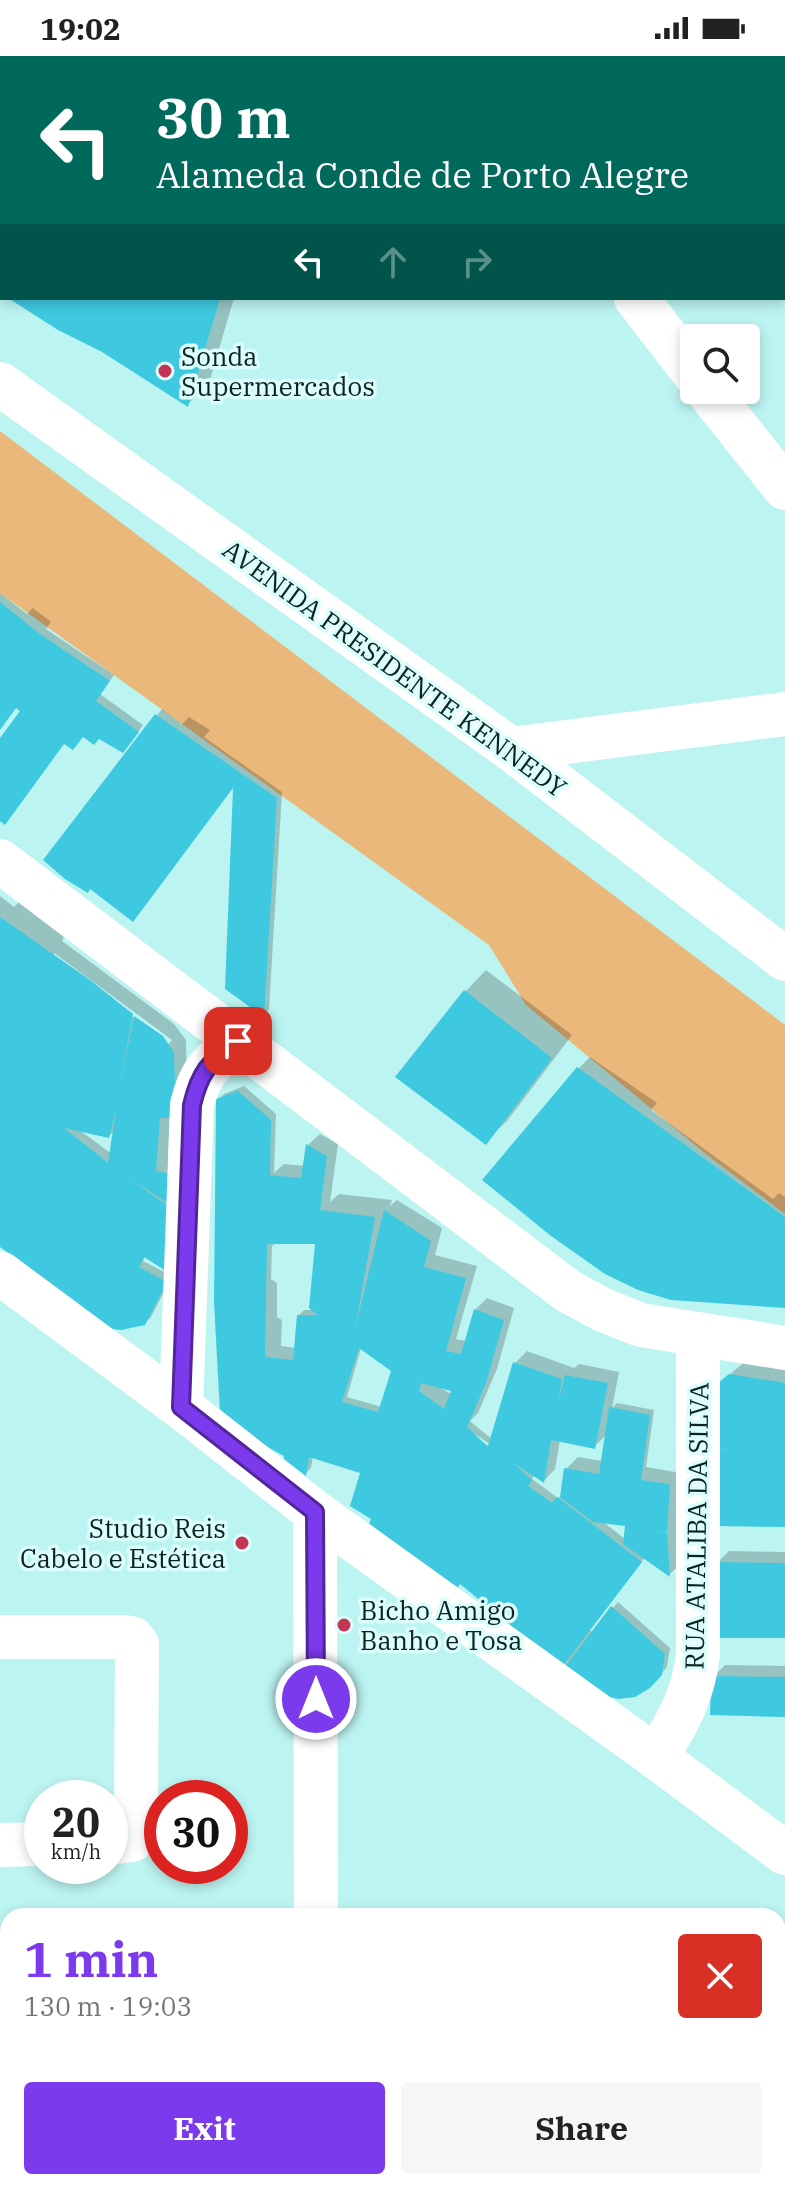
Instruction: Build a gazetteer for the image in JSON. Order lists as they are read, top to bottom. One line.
{"streets":{"main road":["AVENIDA PRESIDENTE KENNEDY","RUA ATALIBA DA SILVA"]},"places":["Sonda Supermercados","Studio Reis Cabelo e Estética","Bicho Amigo Banho e Tosa"],"page":{"status":"19:02","turn":["30 m","Alameda Conde de Porto Alegre"],"speed":"20 km/h","limit":"30","heading":["1 min","130 m · 19:03"],"buttons":["Exit","Share"]}}
